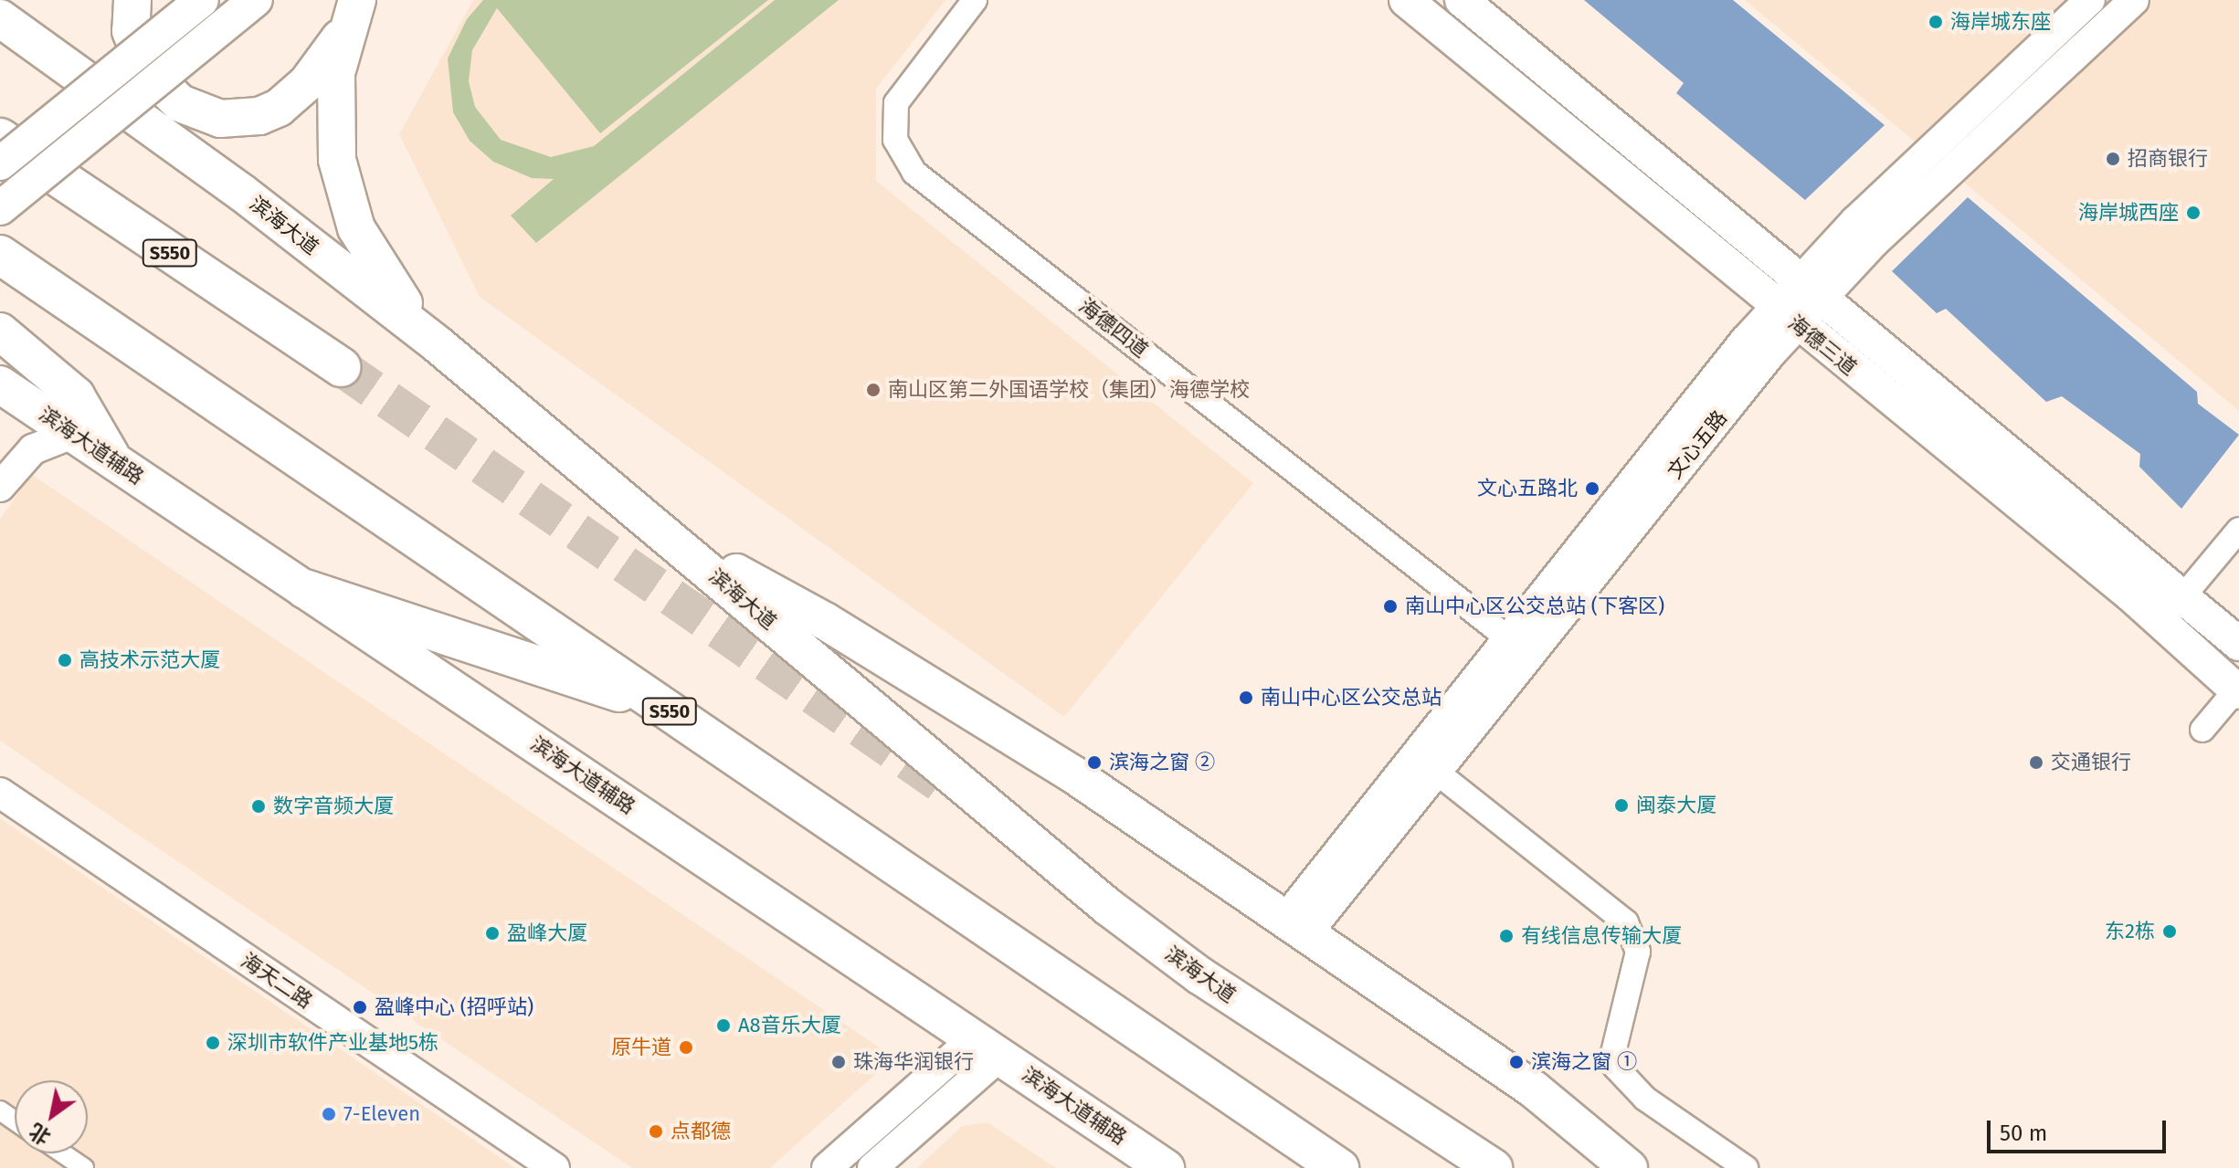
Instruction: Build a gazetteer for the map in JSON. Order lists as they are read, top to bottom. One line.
{"streets":{"highway":["S550"],"main road":["滨海大道","海德三道","滨海大道辅路"],"street":["海德四道","文心五路","海天二路"]},"crossings":[["海德四道","文心五路"],["海德三道","文心五路"]],"places":["海岸城东座","招商银行","海岸城西座","南山区第二外国语学校（集团）海德学校","文心五路北","南山中心区公交总站 (下客区)","高技术示范大厦","南山中心区公交总站","滨海之窗 ②","交通银行","闽泰大厦","数字音频大厦","东2栋","盈峰大厦","有线信息传输大厦","盈峰中心 (招呼站)","A8音乐大厦","深圳市软件产业基地5栋","原牛道","珠海华润银行","滨海之窗 ①","7-Eleven","点都德"],"scale_bar":"50 m","north":"bottom left"}
